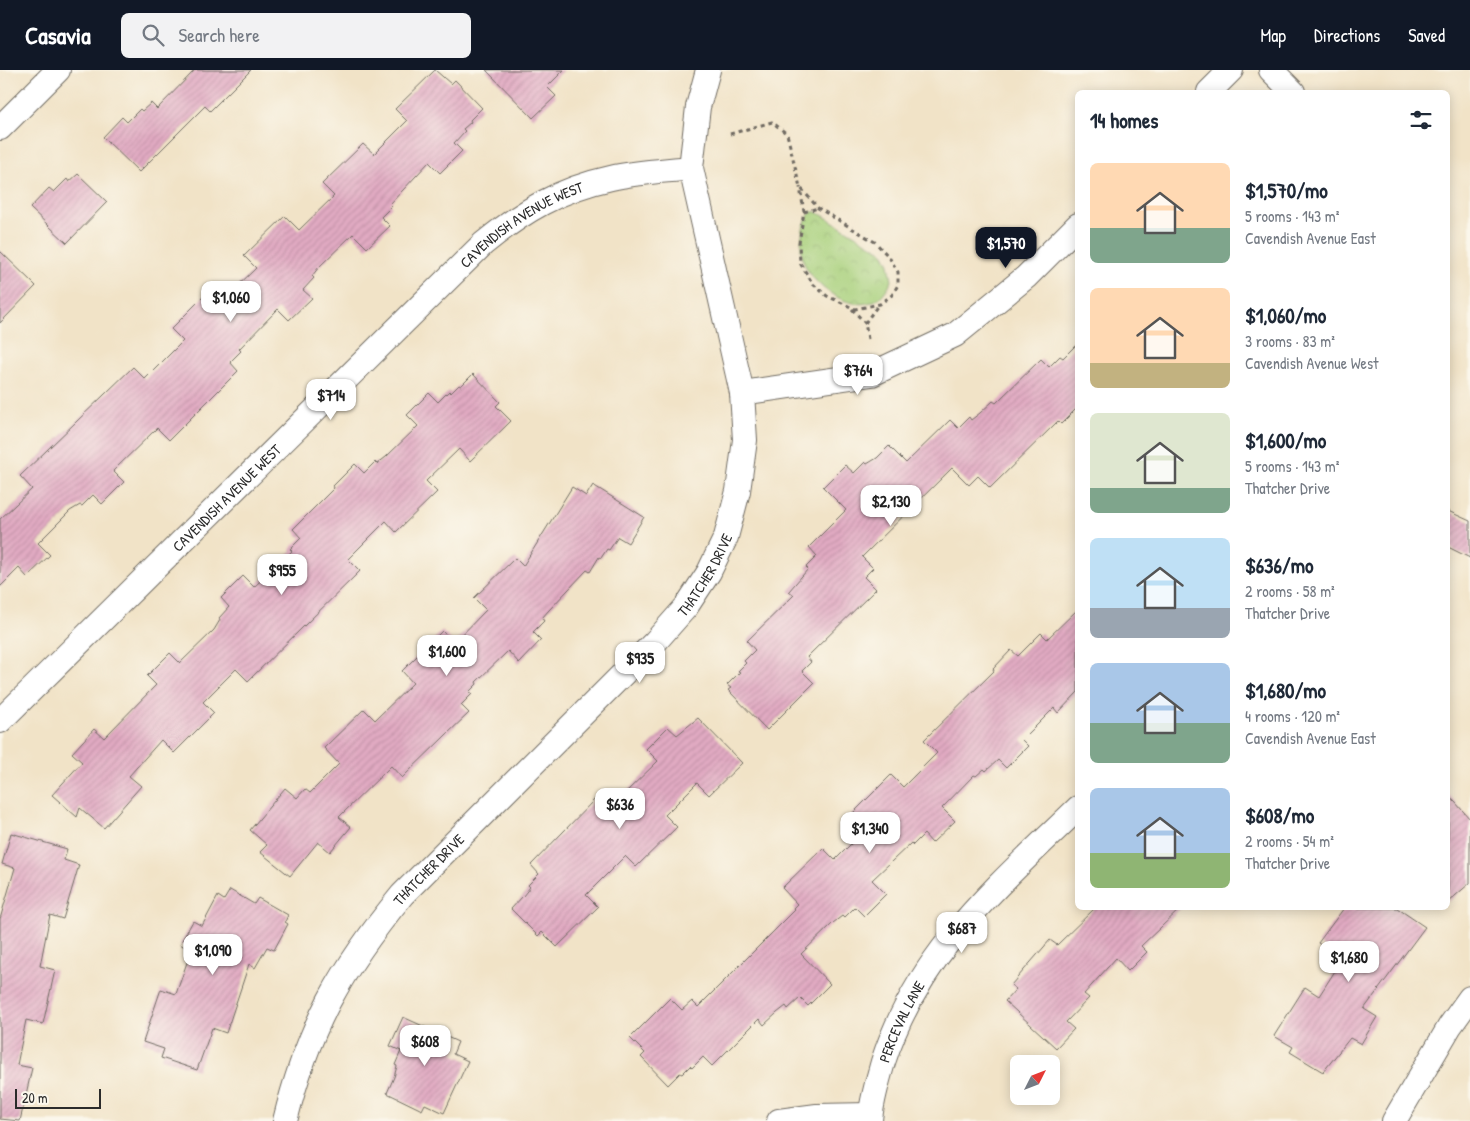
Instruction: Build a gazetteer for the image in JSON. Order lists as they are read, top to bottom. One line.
{"streets":{"street":["CAVENDISH AVENUE WEST","THATCHER DRIVE","PERCEVAL LANE"]},"crossings":[["CAVENDISH AVENUE WEST","THATCHER DRIVE"]],"scale_bar":"20 m","north":"top right","page":{"header":"Casavia","search":"Search here","nav":["Map","Directions","Saved"],"heading":"14 homes","list":[{"name":"$1,570/mo","note":"5 rooms · 143 m² · Cavendish Avenue East"},{"name":"$1,060/mo","note":"3 rooms · 83 m² · Cavendish Avenue West"},{"name":"$1,600/mo","note":"5 rooms · 143 m² · Thatcher Drive"},{"name":"$636/mo","note":"2 rooms · 58 m² · Thatcher Drive"},{"name":"$1,680/mo","note":"4 rooms · 120 m² · Cavendish Avenue East"},{"name":"$608/mo","note":"2 rooms · 54 m² · Thatcher Drive"}],"price":["$1,570","$1,060","$764","$714","$2,130","$955","$1,600","$935","$636","$1,340","$687","$1,090","$1,680","$608"],"scale":"20 m"}}
